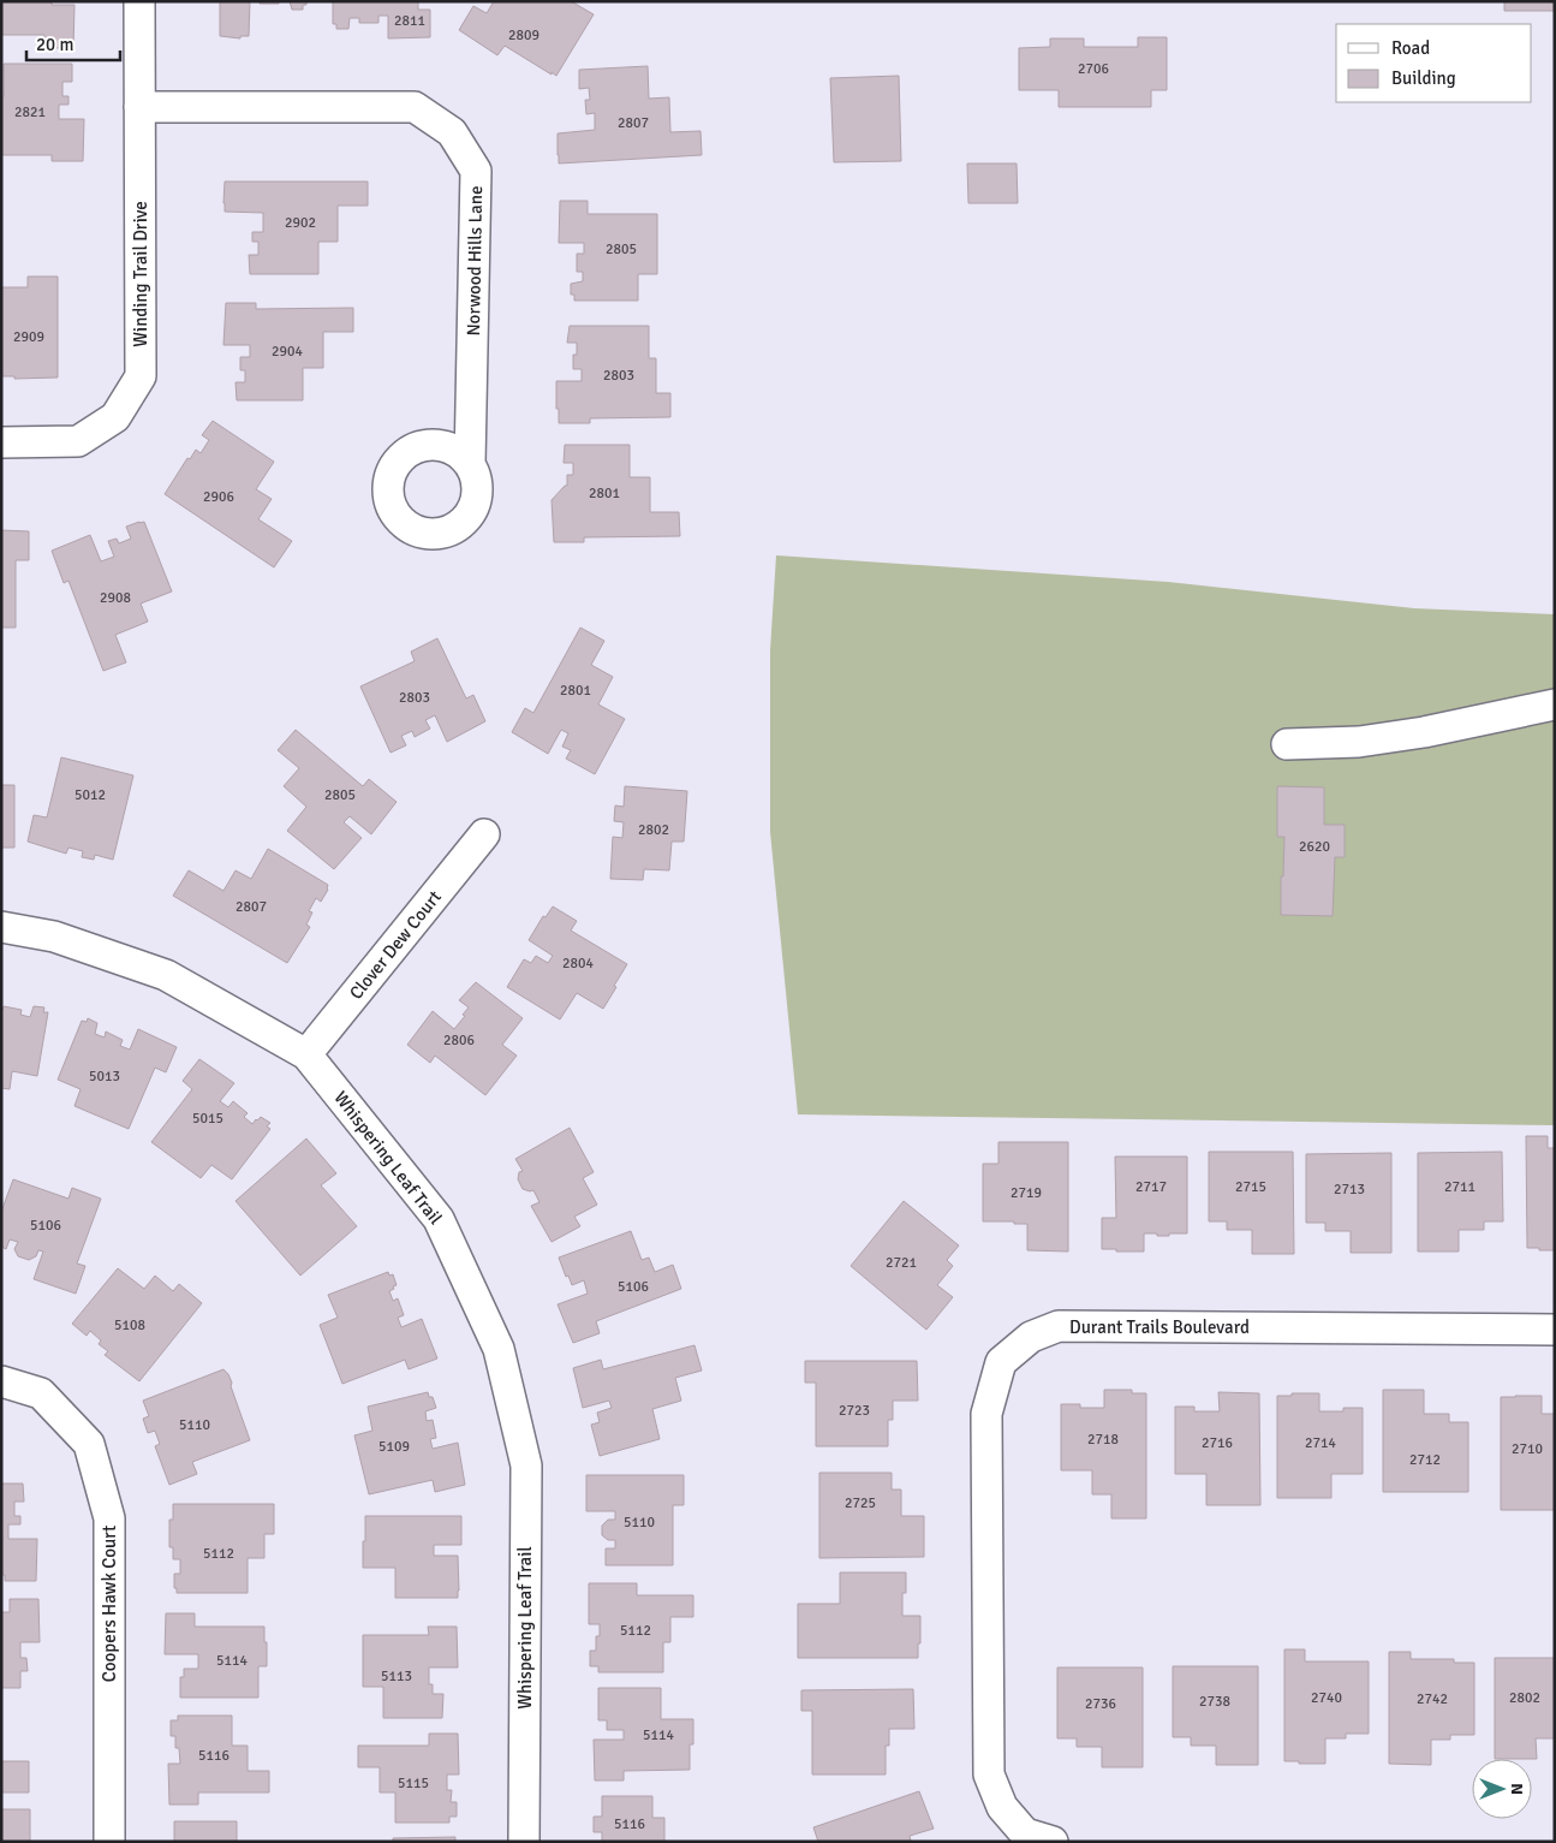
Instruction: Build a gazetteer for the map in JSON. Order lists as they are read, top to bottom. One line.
{"streets":{"street":["Norwood Hills Lane","Winding Trail Drive","Clover Dew Court","Whispering Leaf Trail","Durant Trails Boulevard","Coopers Hawk Court"]},"crossings":[["Norwood Hills Lane","Winding Trail Drive"],["Clover Dew Court","Whispering Leaf Trail"]],"house_numbers":["2811","2809","2706","2821","2807","2902","2805","2909","2904","2803","2801","2906","2908","2801","2803","5012","2805","2802","2620","2807","2804","2806","5013","5015","2717","2715","2711","2713","2719","5106","2721","5106","5108","2723","5110","2718","2716","2714","5109","2710","2712","2725","5110","5112","5112","5114","5113","2740","2802","2742","2738","2736","5114","5116","5115","5116"],"legend":["Road","Building"],"scale_bar":"20 m","north":"right"}
